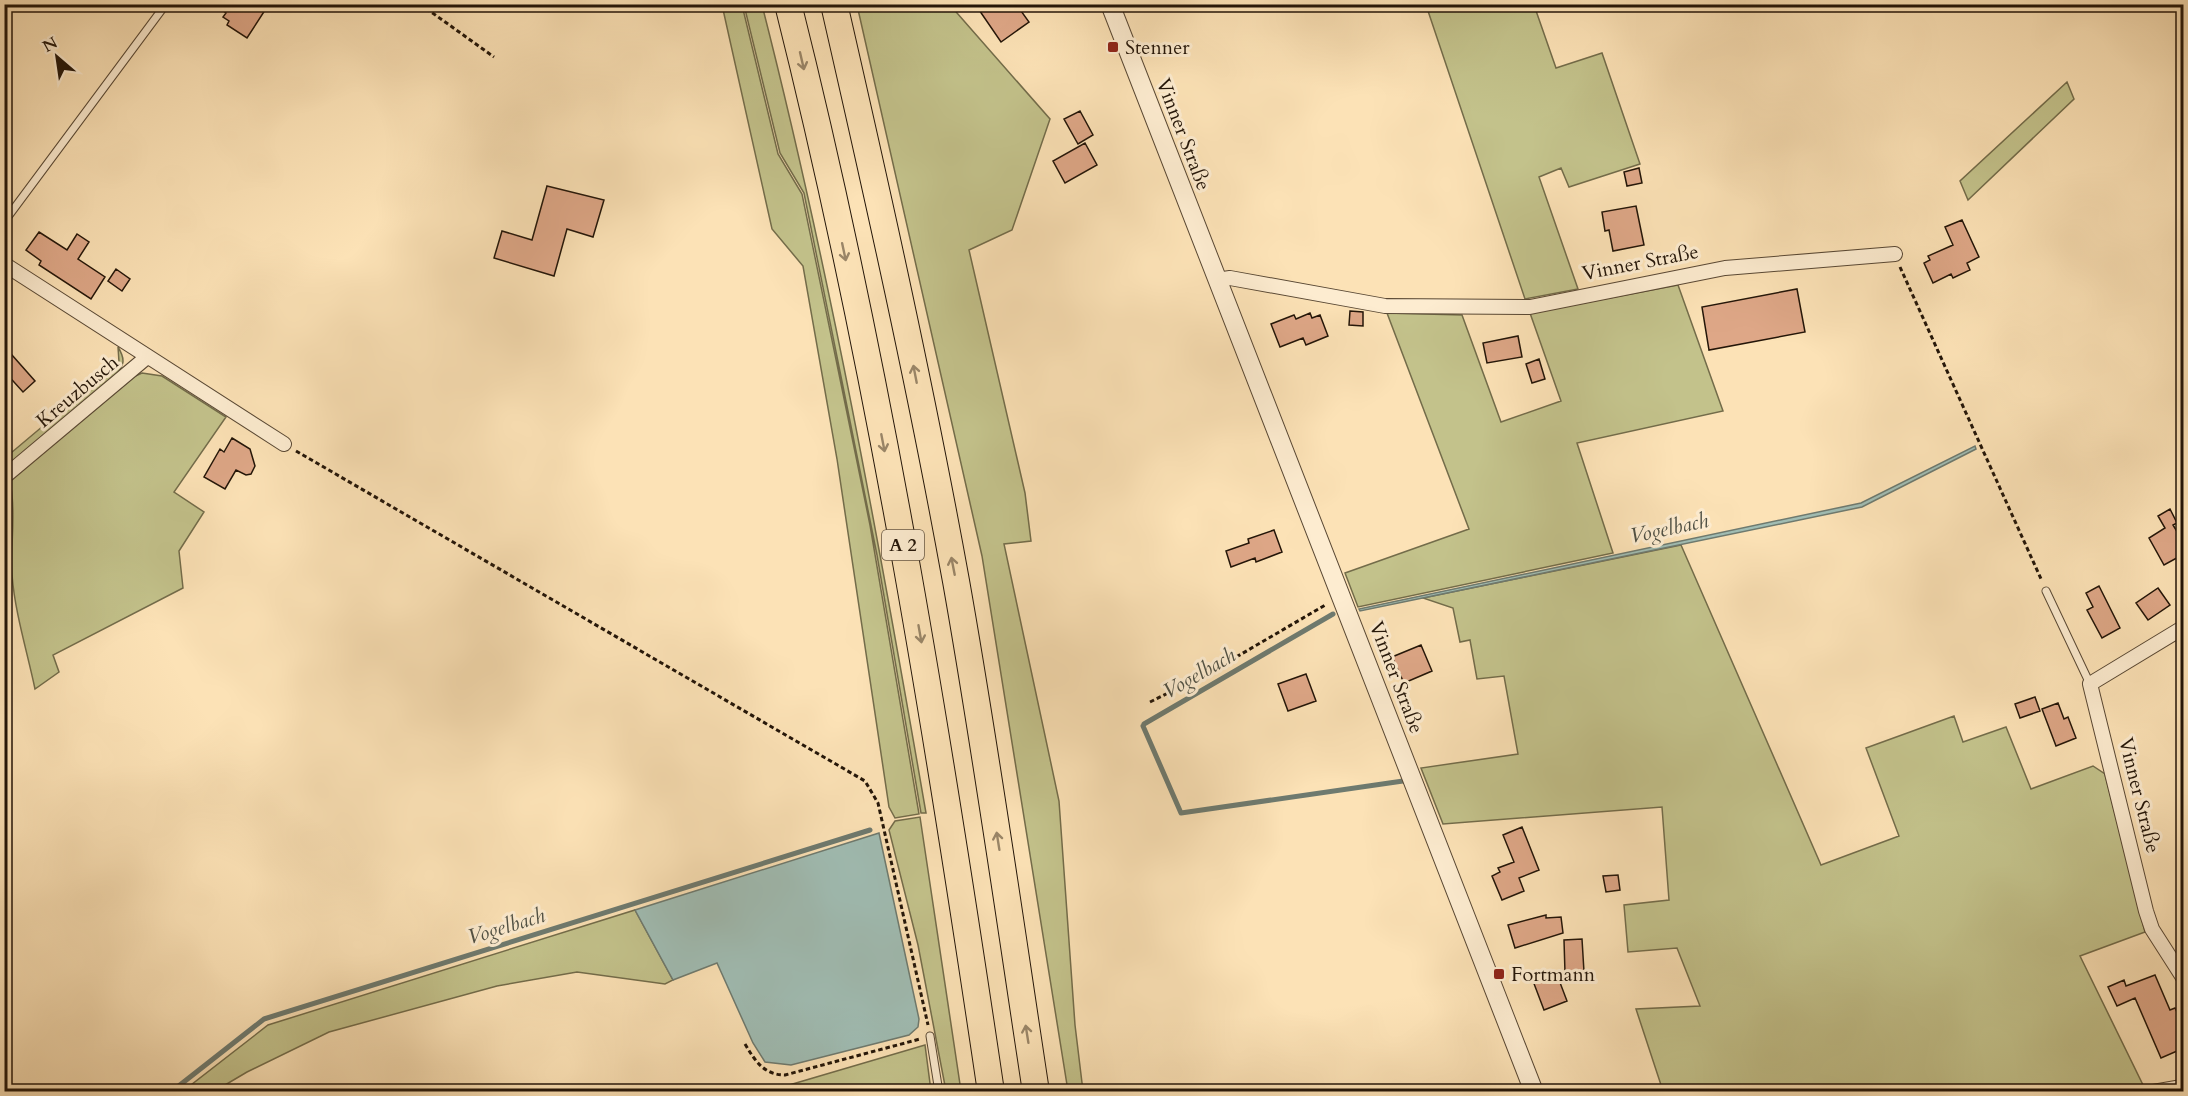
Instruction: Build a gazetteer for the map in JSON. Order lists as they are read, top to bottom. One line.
{"streets":{"highway":["A 2"],"street":["Vinner Straße","Kreuzbusch"]},"water":["Vogelbach"],"places":{"transit":["Stenner","Fortmann"]},"north":"top left"}
